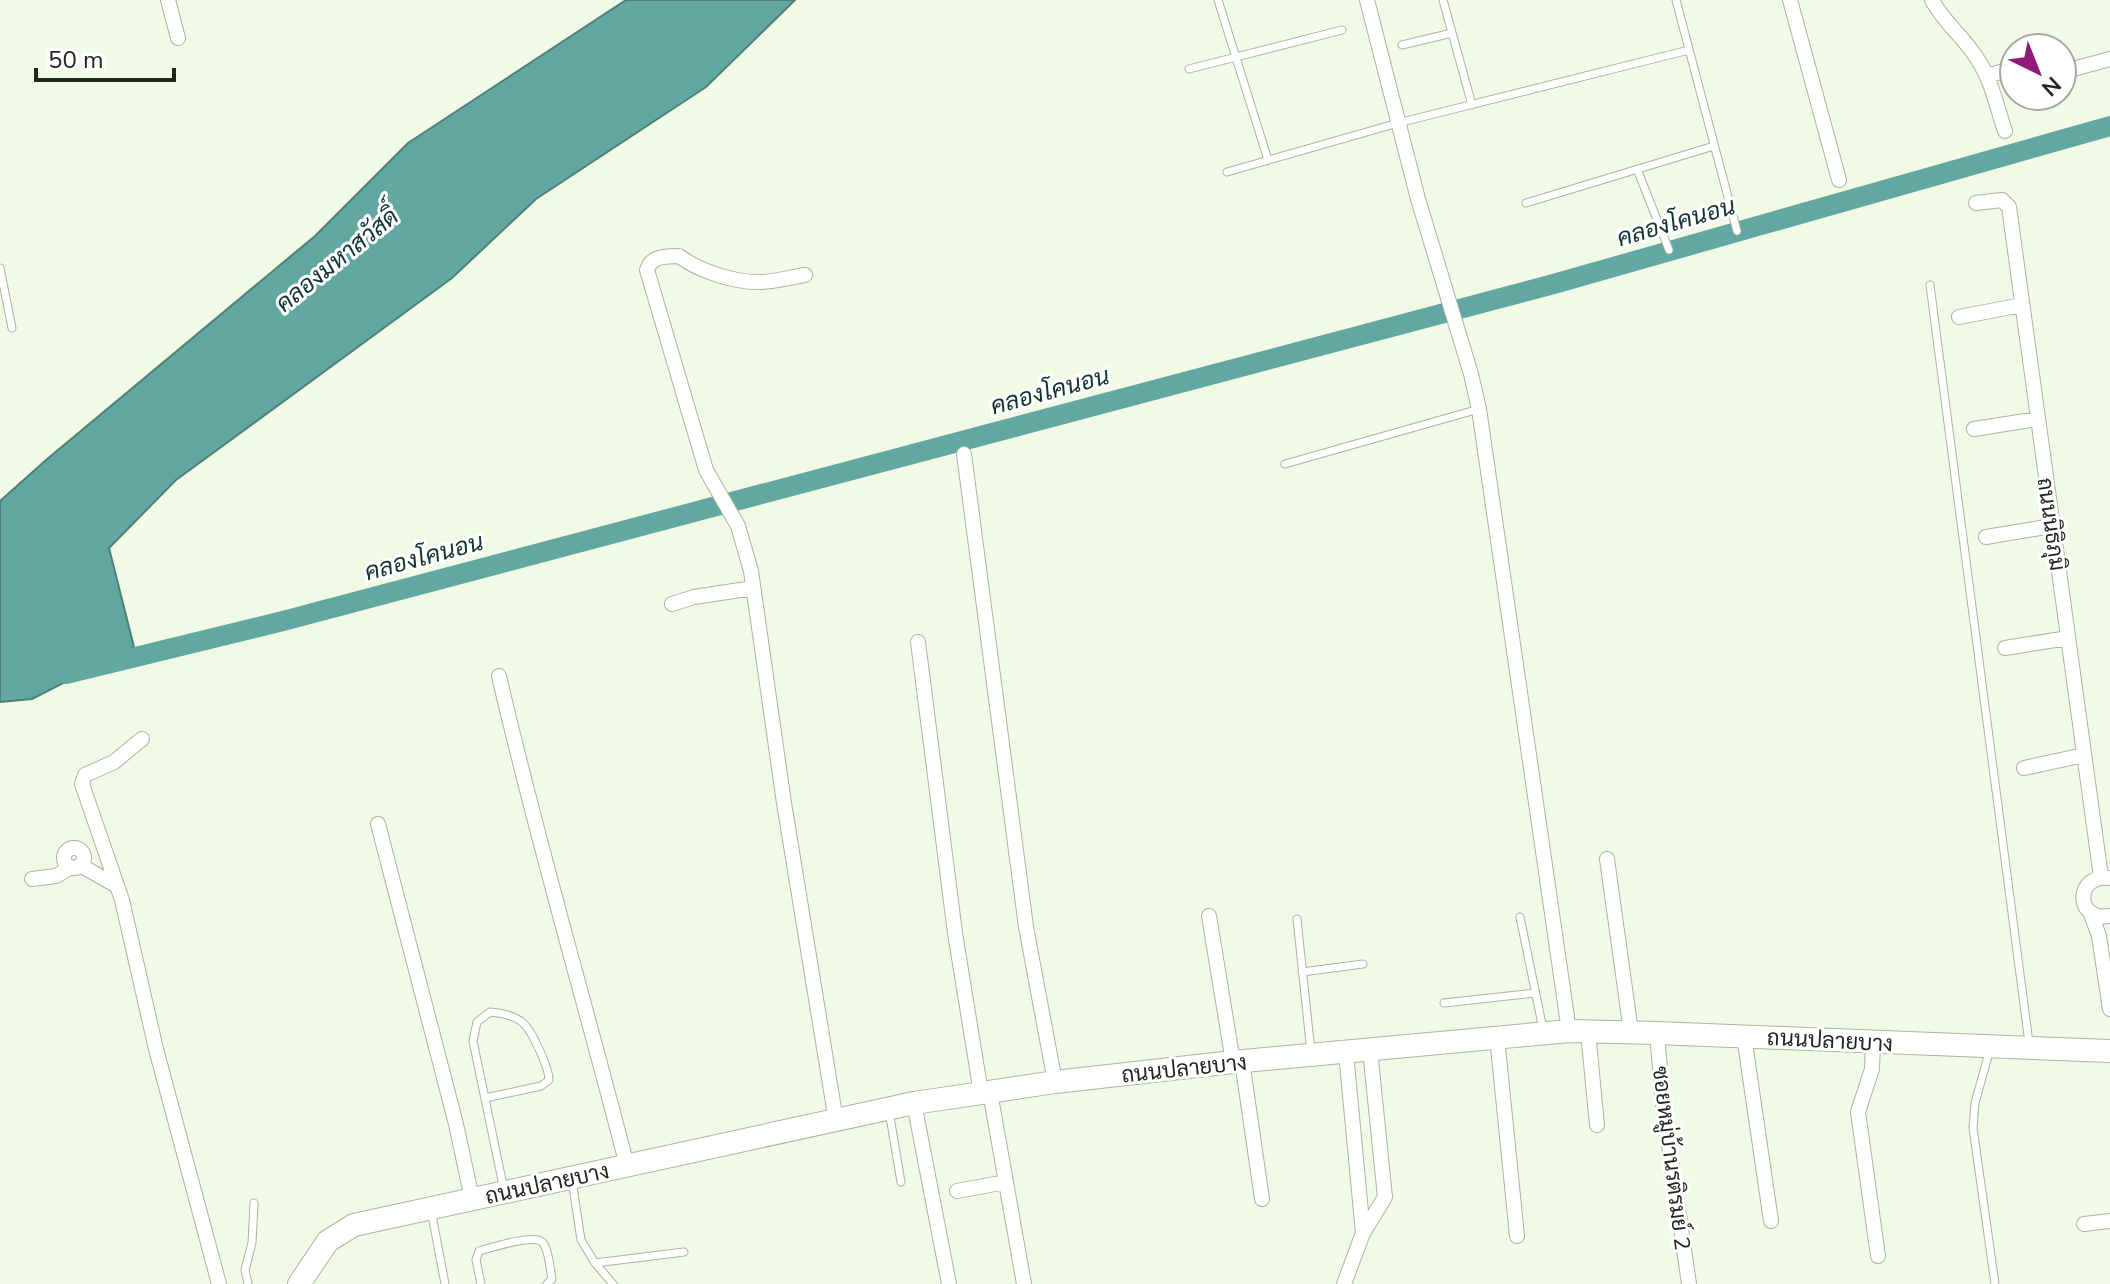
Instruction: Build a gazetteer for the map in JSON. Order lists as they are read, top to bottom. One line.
{"streets":{"street":["ถนนนิธิภุมิ","ถนนปลายบาง","ซอยหมู่บ้านรติรมย์ 2"]},"crossings":[["ถนนปลายบาง","ซอยหมู่บ้านรติรมย์ 2"]],"water":["คลองโคนอน","คลองมหาสวัสดิ์"],"scale_bar":"50 m","north":"bottom right"}
